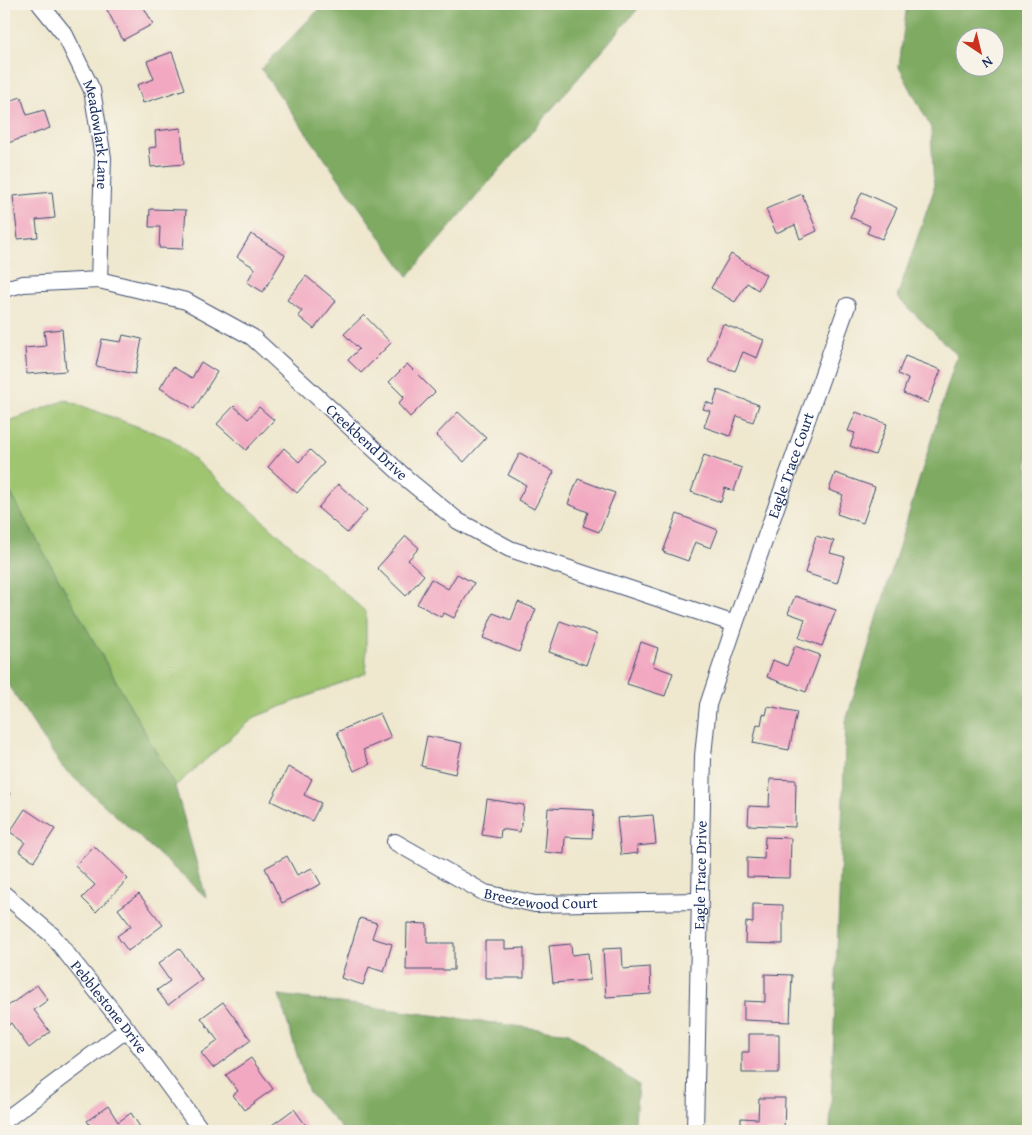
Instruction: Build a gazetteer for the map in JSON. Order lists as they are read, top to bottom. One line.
{"streets":{"street":["Meadowlark Lane","Creekbend Drive","Eagle Trace Court","Eagle Trace Drive","Breezewood Court","Pebblestone Drive"]},"crossings":[["Meadowlark Lane","Creekbend Drive"],["Creekbend Drive","Eagle Trace Court"],["Creekbend Drive","Eagle Trace Drive"],["Eagle Trace Court","Eagle Trace Drive"],["Eagle Trace Drive","Breezewood Court"]],"north":"bottom right"}
